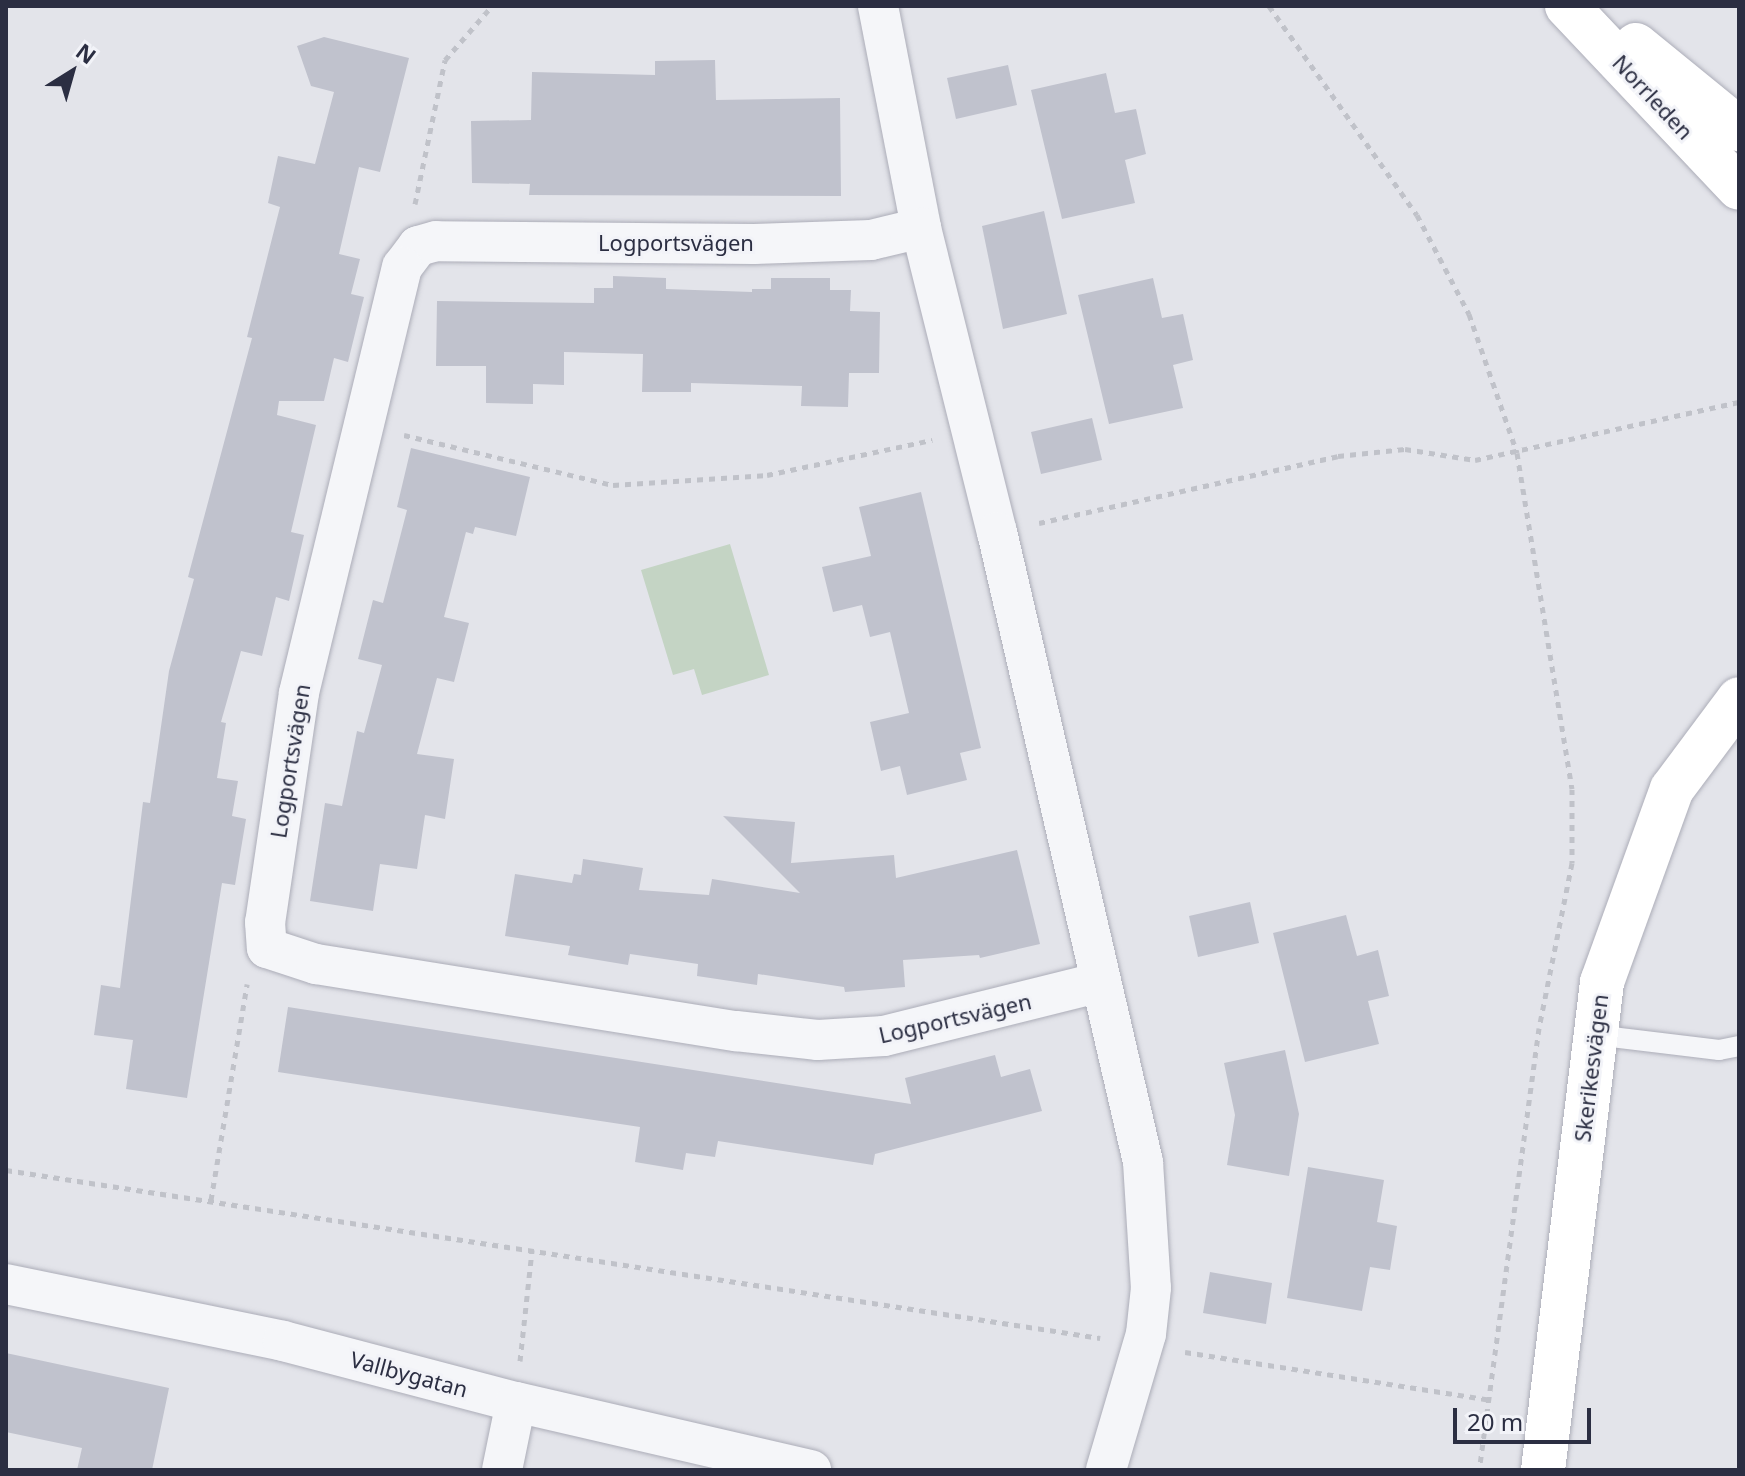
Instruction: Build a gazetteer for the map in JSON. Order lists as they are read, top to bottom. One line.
{"streets":{"street":["Norrleden","Logportsvägen","Skerikesvägen","Vallbygatan"]},"scale_bar":"20 m","north":"top right"}
